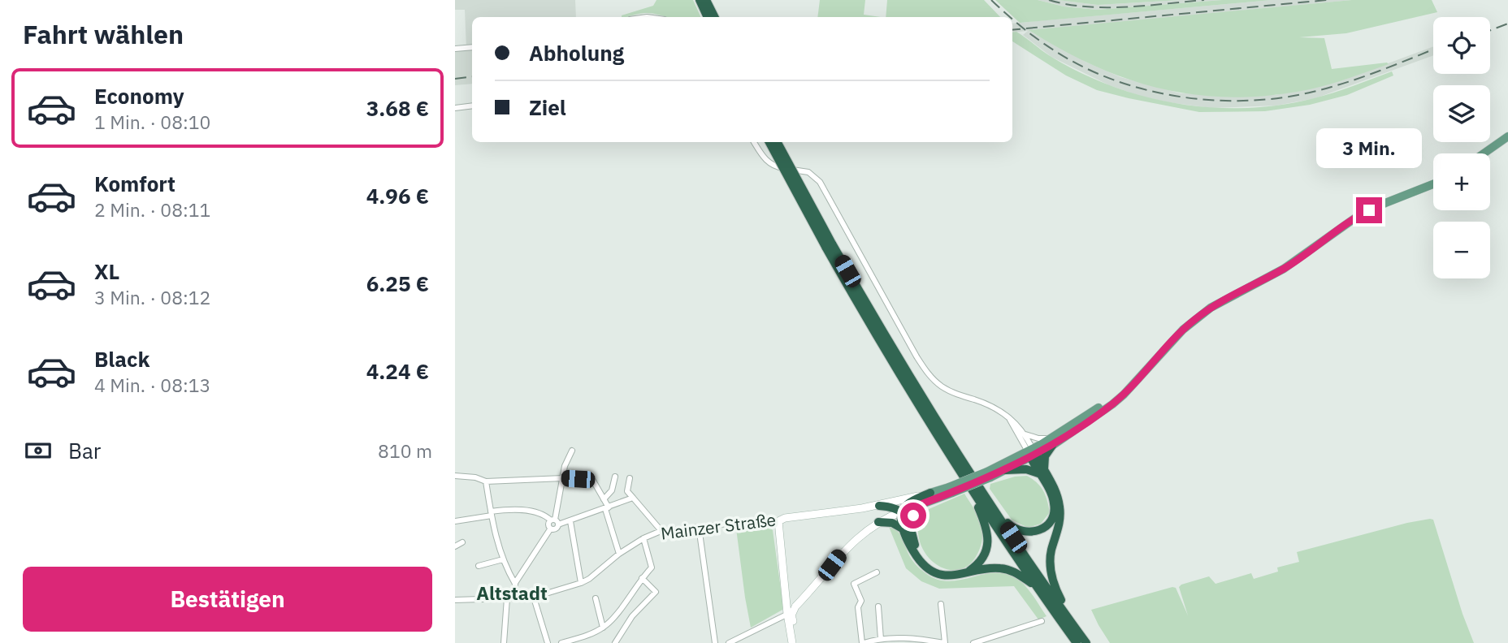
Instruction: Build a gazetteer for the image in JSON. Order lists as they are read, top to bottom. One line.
{"streets":{"main road":["Mainzer Straße"]},"districts":["Altstadt"],"page":{"heading":"Fahrt wählen","map_buttons":["+","−"],"banner":["Abholung","Ziel"],"list":[{"name":"Economy","note":"1 Min. · 08:10","value":"3.68 €"},{"name":"Komfort","note":"2 Min. · 08:11","value":"4.96 €"},{"name":"XL","note":"3 Min. · 08:12","value":"6.25 €"},{"name":"Black","note":"4 Min. · 08:13","value":"4.24 €"}],"bubble":"3 Min.","pay":["Bar","810 m"],"buttons":"Bestätigen"}}
